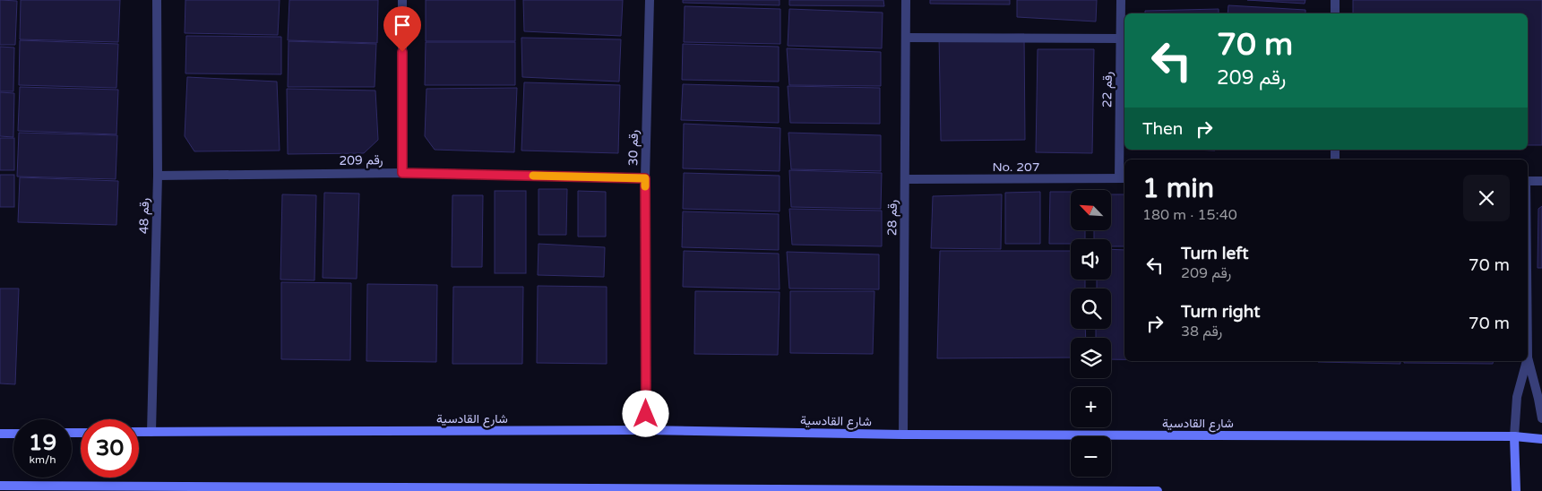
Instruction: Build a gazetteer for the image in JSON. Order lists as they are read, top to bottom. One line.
{"streets":{"street":["رقم 22","رقم 30","رقم 209","No. 207","رقم 48","رقم 28","شارع القادسية"]},"crossings":[["رقم 22","No. 207"],["رقم 30","رقم 209"],["رقم 30","شارع القادسية"],["رقم 209","رقم 48"],["No. 207","رقم 28"],["رقم 48","شارع القادسية"],["رقم 28","شارع القادسية"]],"north":"top left","page":{"turn":["70 m","رقم 209"],"then":"Then","heading":["1 min","180 m · 15:40"],"map_buttons":["+","−"],"list":[{"name":"Turn left","note":"رقم 209","value":"70 m"},{"name":"Turn right","note":"رقم 38","value":"70 m"}],"speed":"19 km/h","limit":"30"}}
